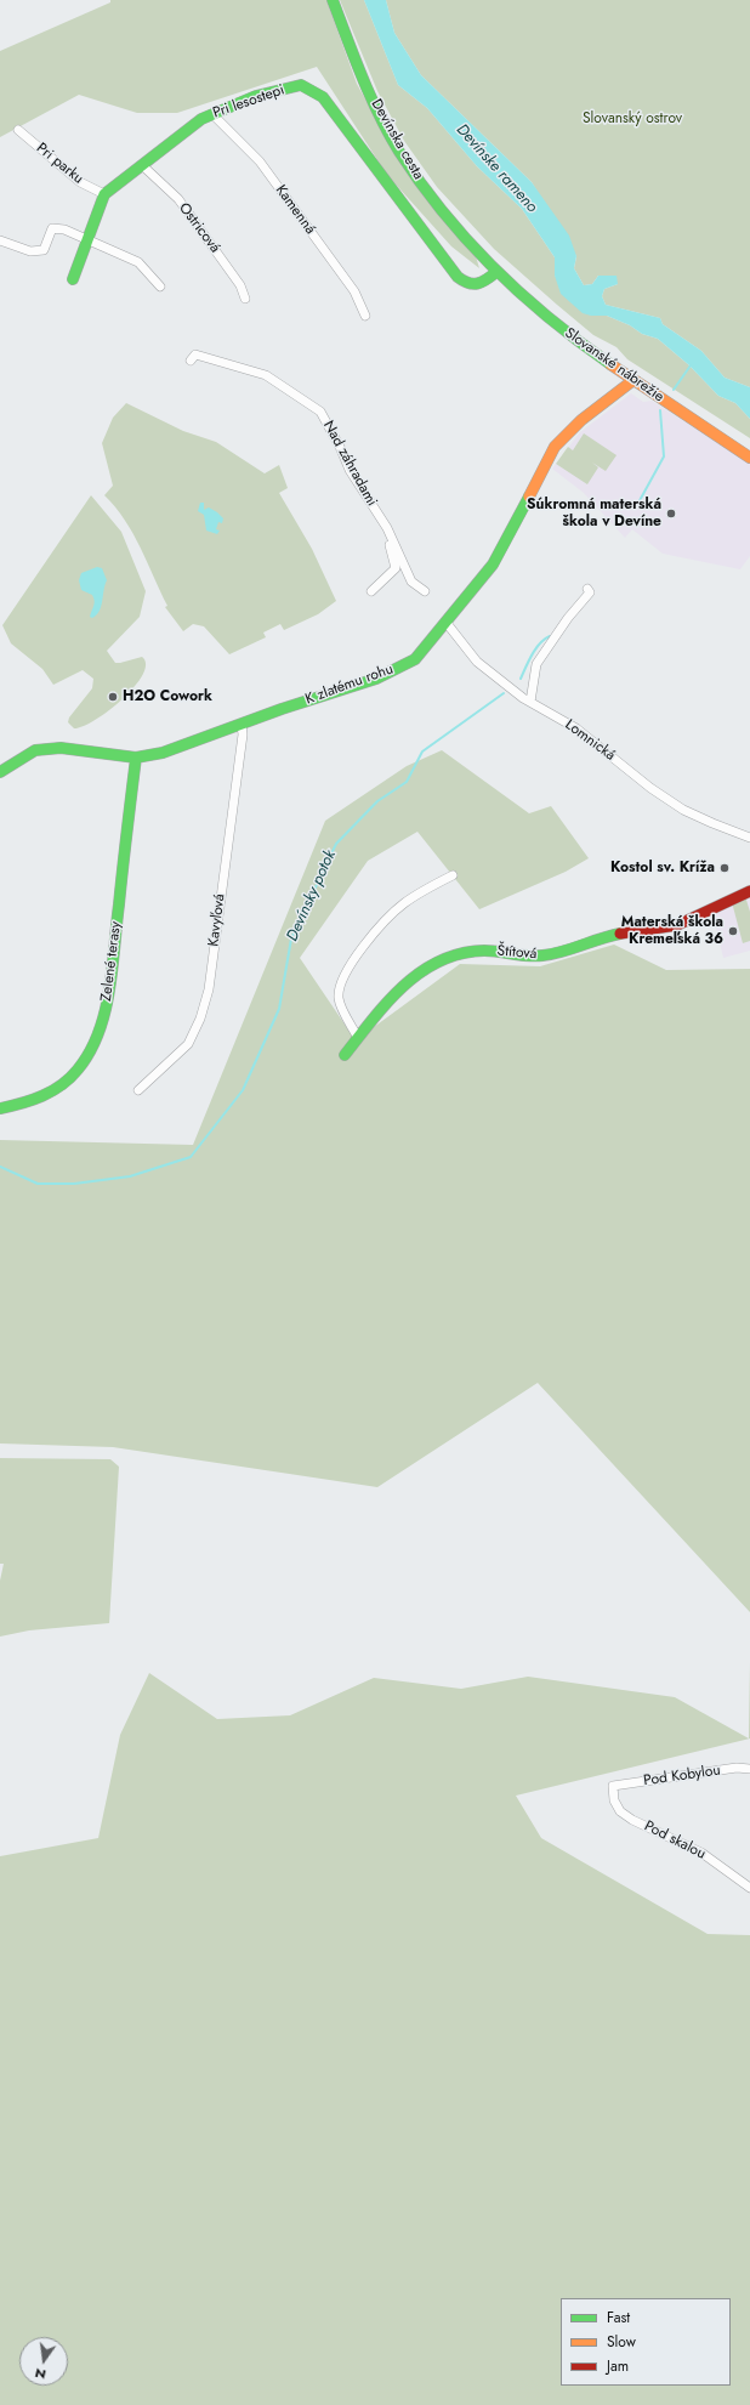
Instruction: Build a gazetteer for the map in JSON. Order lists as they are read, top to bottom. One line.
{"streets":{"street":["Pri lesostepi","Devínska cesta","Pri parku","Kamenná","Ostricová","Slovanské nábrežie","Nad záhradami","K zlatému rohu","Lomnická","Kavyľová","Štítová","Zelené terasy","Pod Kobylou","Pod skalou"]},"crossings":[["Pri lesostepi","Pri parku"],["Pri lesostepi","Kamenná"],["Pri lesostepi","Ostricová"],["Pri lesostepi","Slovanské nábrežie"],["Devínska cesta","Slovanské nábrežie"],["Slovanské nábrežie","K zlatému rohu"],["K zlatému rohu","Lomnická"],["K zlatému rohu","Kavyľová"],["K zlatému rohu","Zelené terasy"],["Pod Kobylou","Pod skalou"]],"water":["Devínske rameno","Devínsky potok"],"parks":["Slovanský ostrov"],"places":["Súkromná materská škola v Devíne","H2O Cowork","Kostol sv. Kríža","Materská škola Kremeľská 36"],"legend":["Fast","Slow","Jam"],"north":"bottom"}
